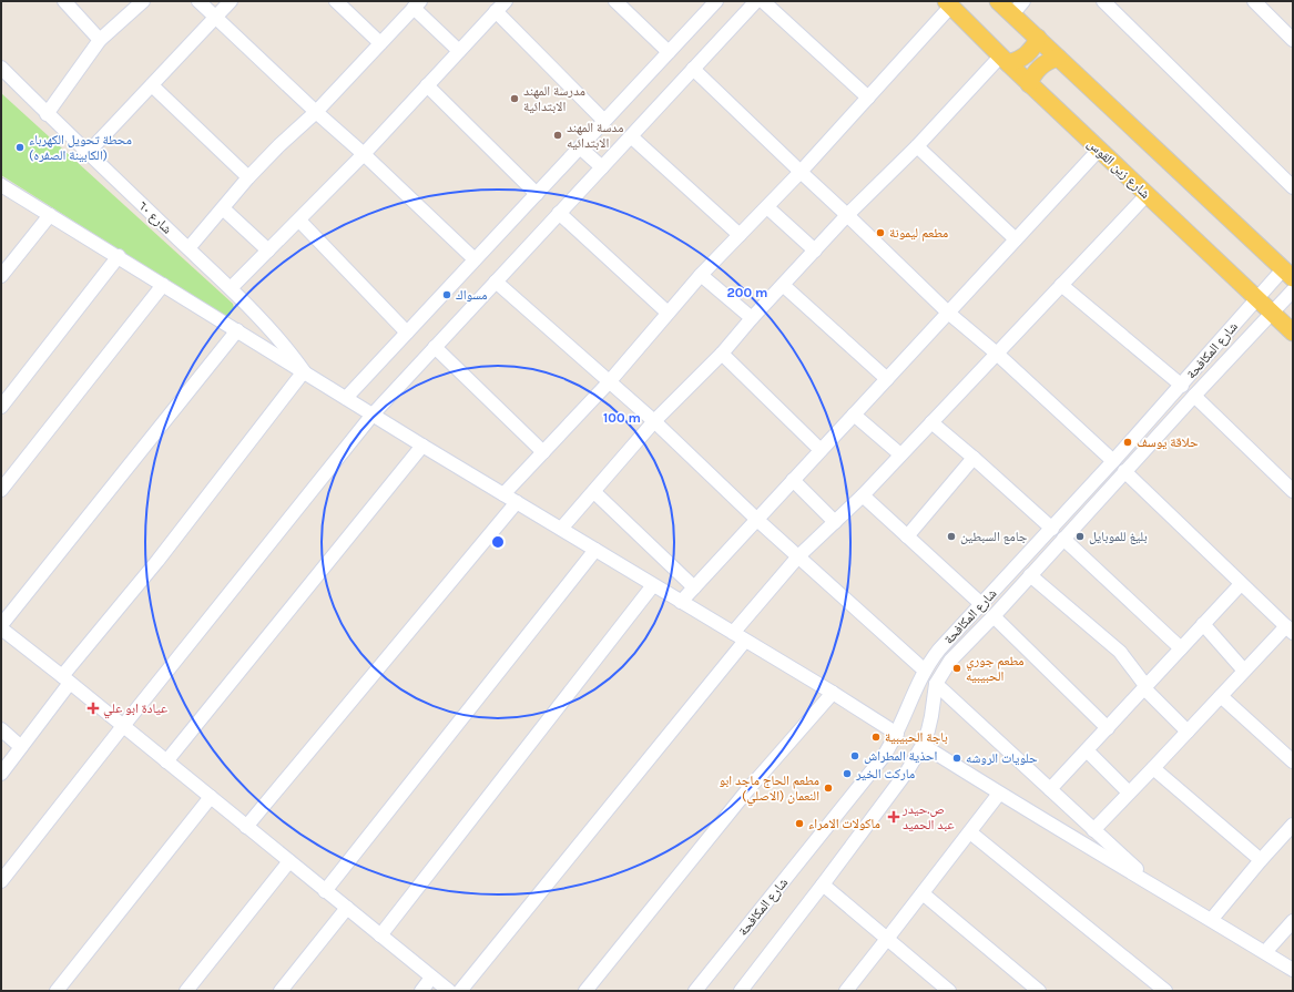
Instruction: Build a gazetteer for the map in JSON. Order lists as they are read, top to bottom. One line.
{"streets":{"main road":["شارع زين القوس"],"street":["شارع ٦٠","شارع المكافحة"]},"crossings":[["شارع زين القوس","شارع المكافحة"]],"places":{"other":["مدرسة المهند الابتدائية","مدسة المهند الابتدائيه","محطة تحويل الكهرباء (الكابينة الصفره)","مطعم ليمونة","مسواك","حلاقة يوسف","جامع السبطين","بليغ للموبايل","مطعم جوري الحبيبيه","باجة الحبيبية","احذية المطراش","حلويات الروشه","ماركت الخير","مطعم الحاج ماجد ابو النعمان (الاصلي)","ماكولات الامراء"],"health":["عيادة ابو علي","ص.حيدر عبد الحميد"]},"rings":["200 m","100 m"]}
